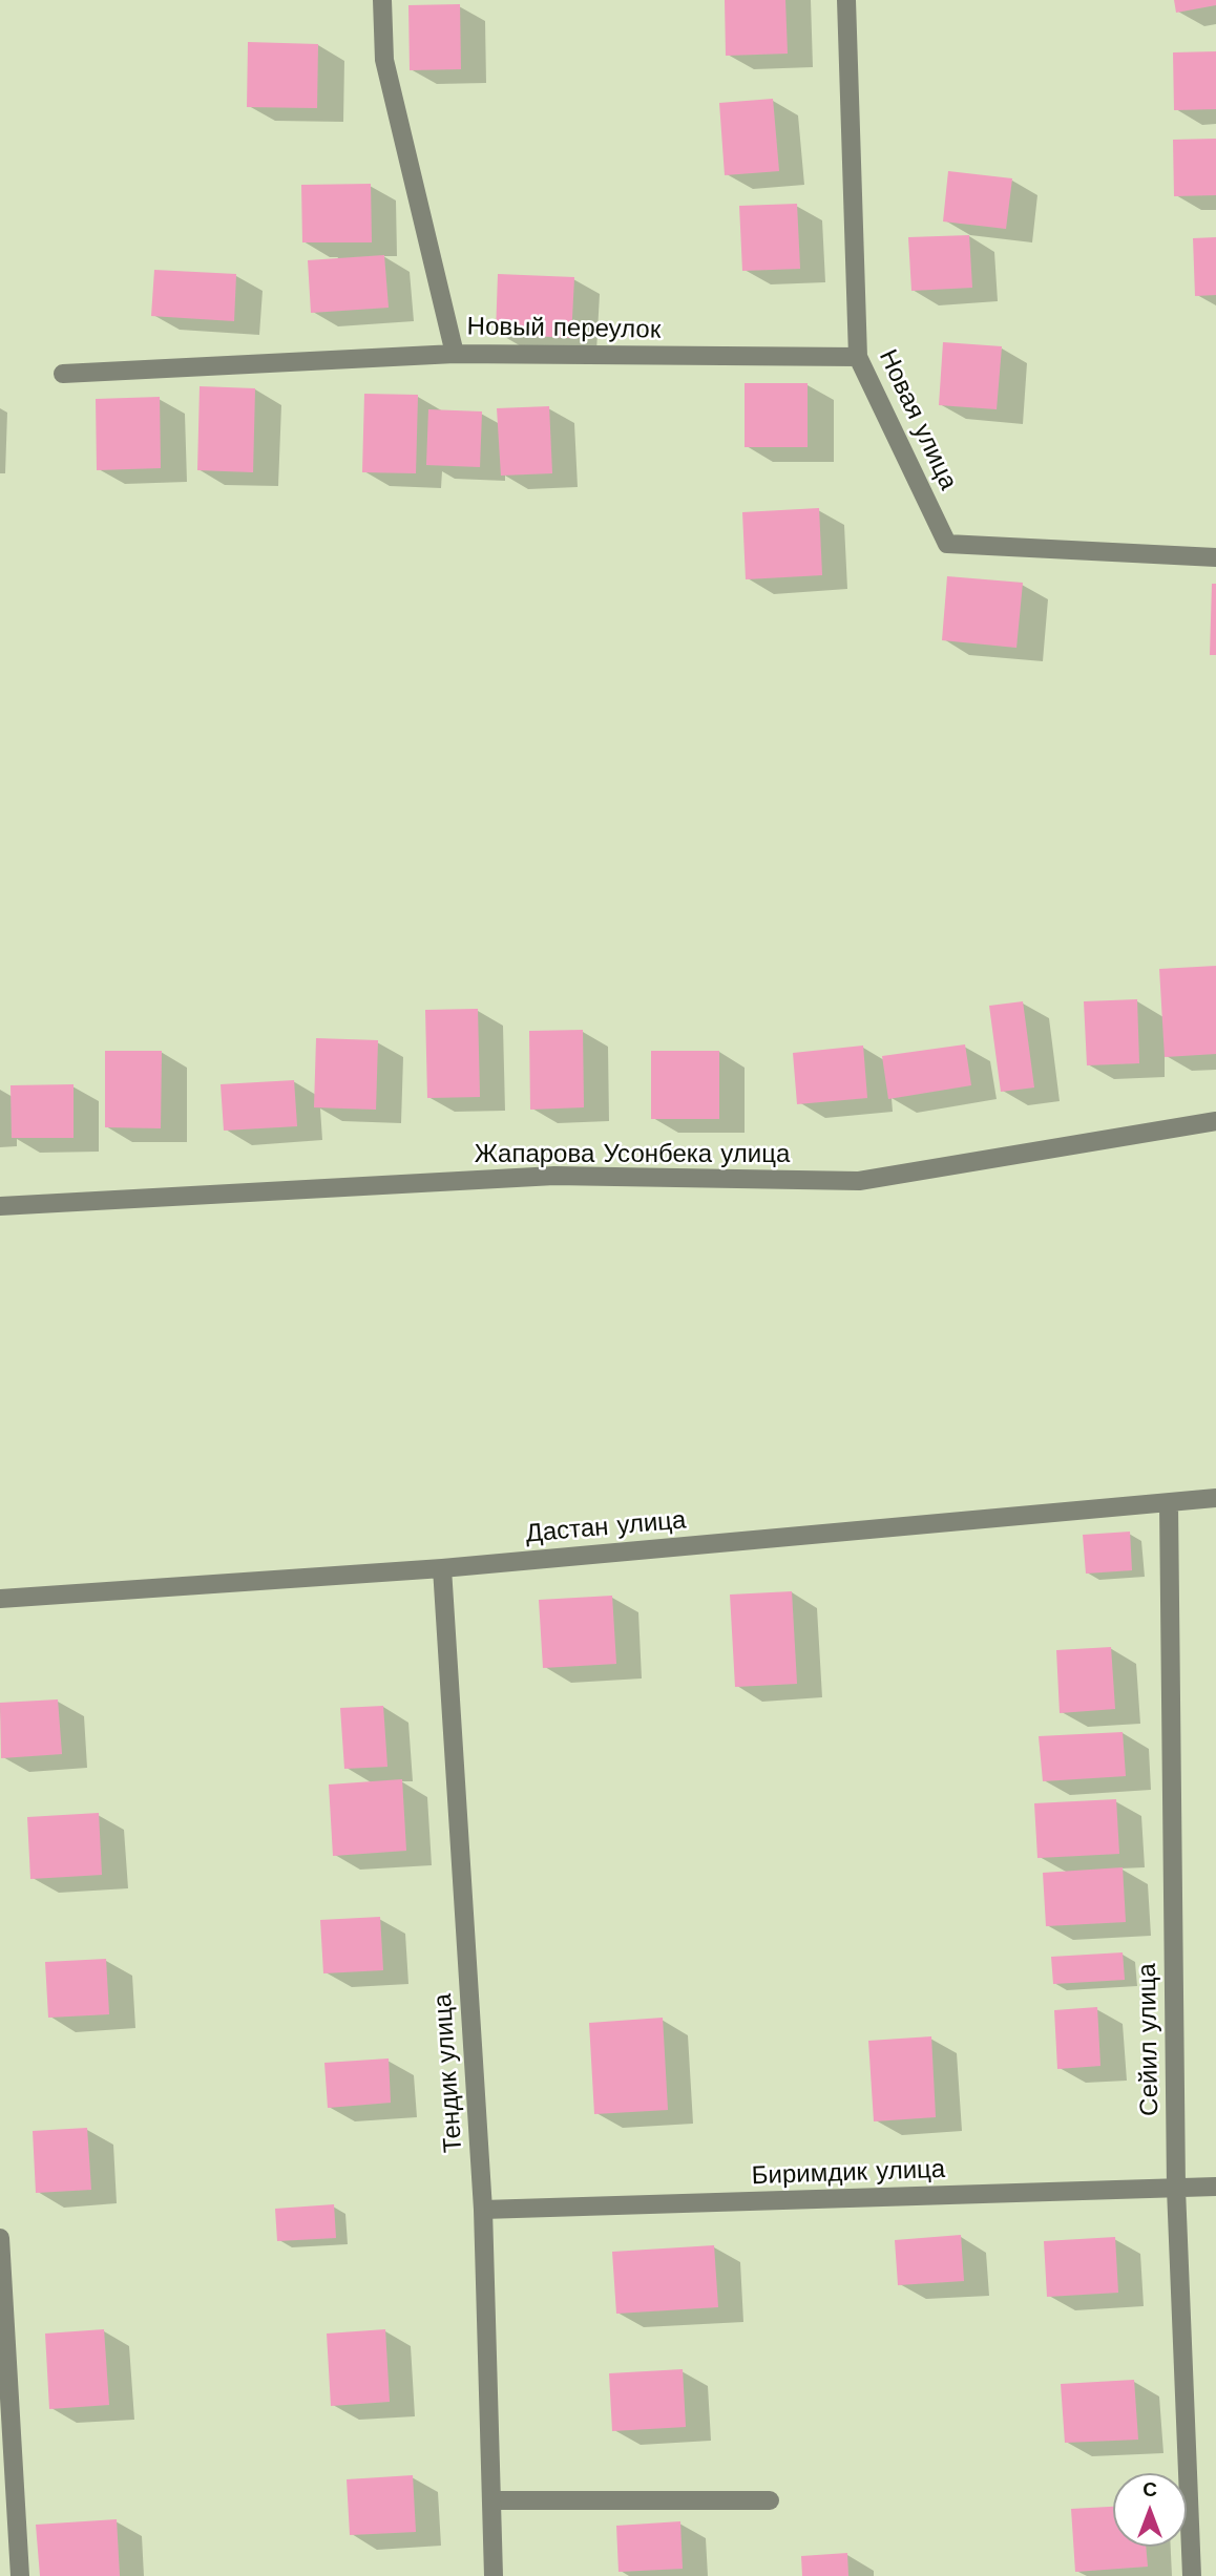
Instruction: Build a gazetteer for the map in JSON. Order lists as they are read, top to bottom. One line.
{"streets":{"street":["Новый переулок","Новая улица","Жапарова Усонбека улица","Дастан улица","Сейил улица","Тендик улица","Биримдик улица"]},"crossings":[["Новый переулок","Новая улица"],["Дастан улица","Сейил улица"],["Дастан улица","Тендик улица"],["Сейил улица","Биримдик улица"],["Тендик улица","Биримдик улица"]],"north":"top"}
